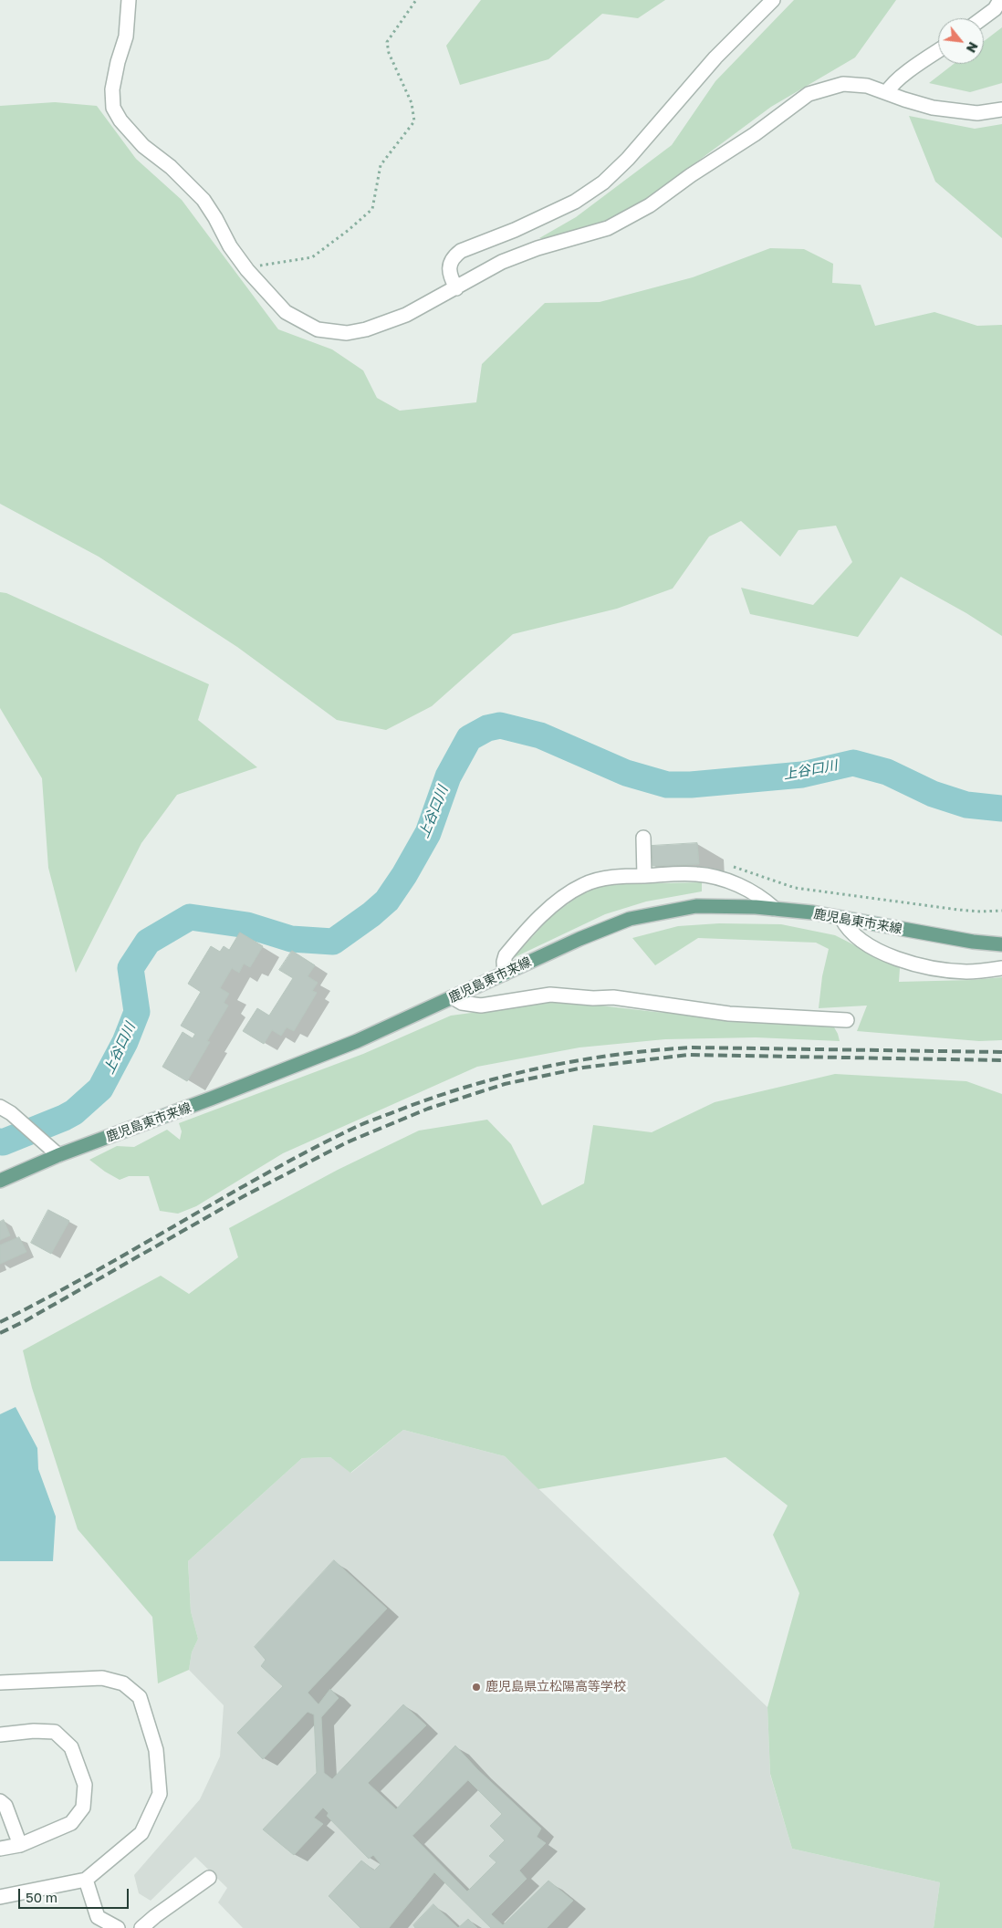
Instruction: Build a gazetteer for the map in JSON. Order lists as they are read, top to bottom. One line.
{"streets":{"main road":["鹿児島東市来線"]},"water":["上谷口川"],"places":["鹿児島県立松陽高等学校"],"scale_bar":"50 m","north":"bottom right"}
